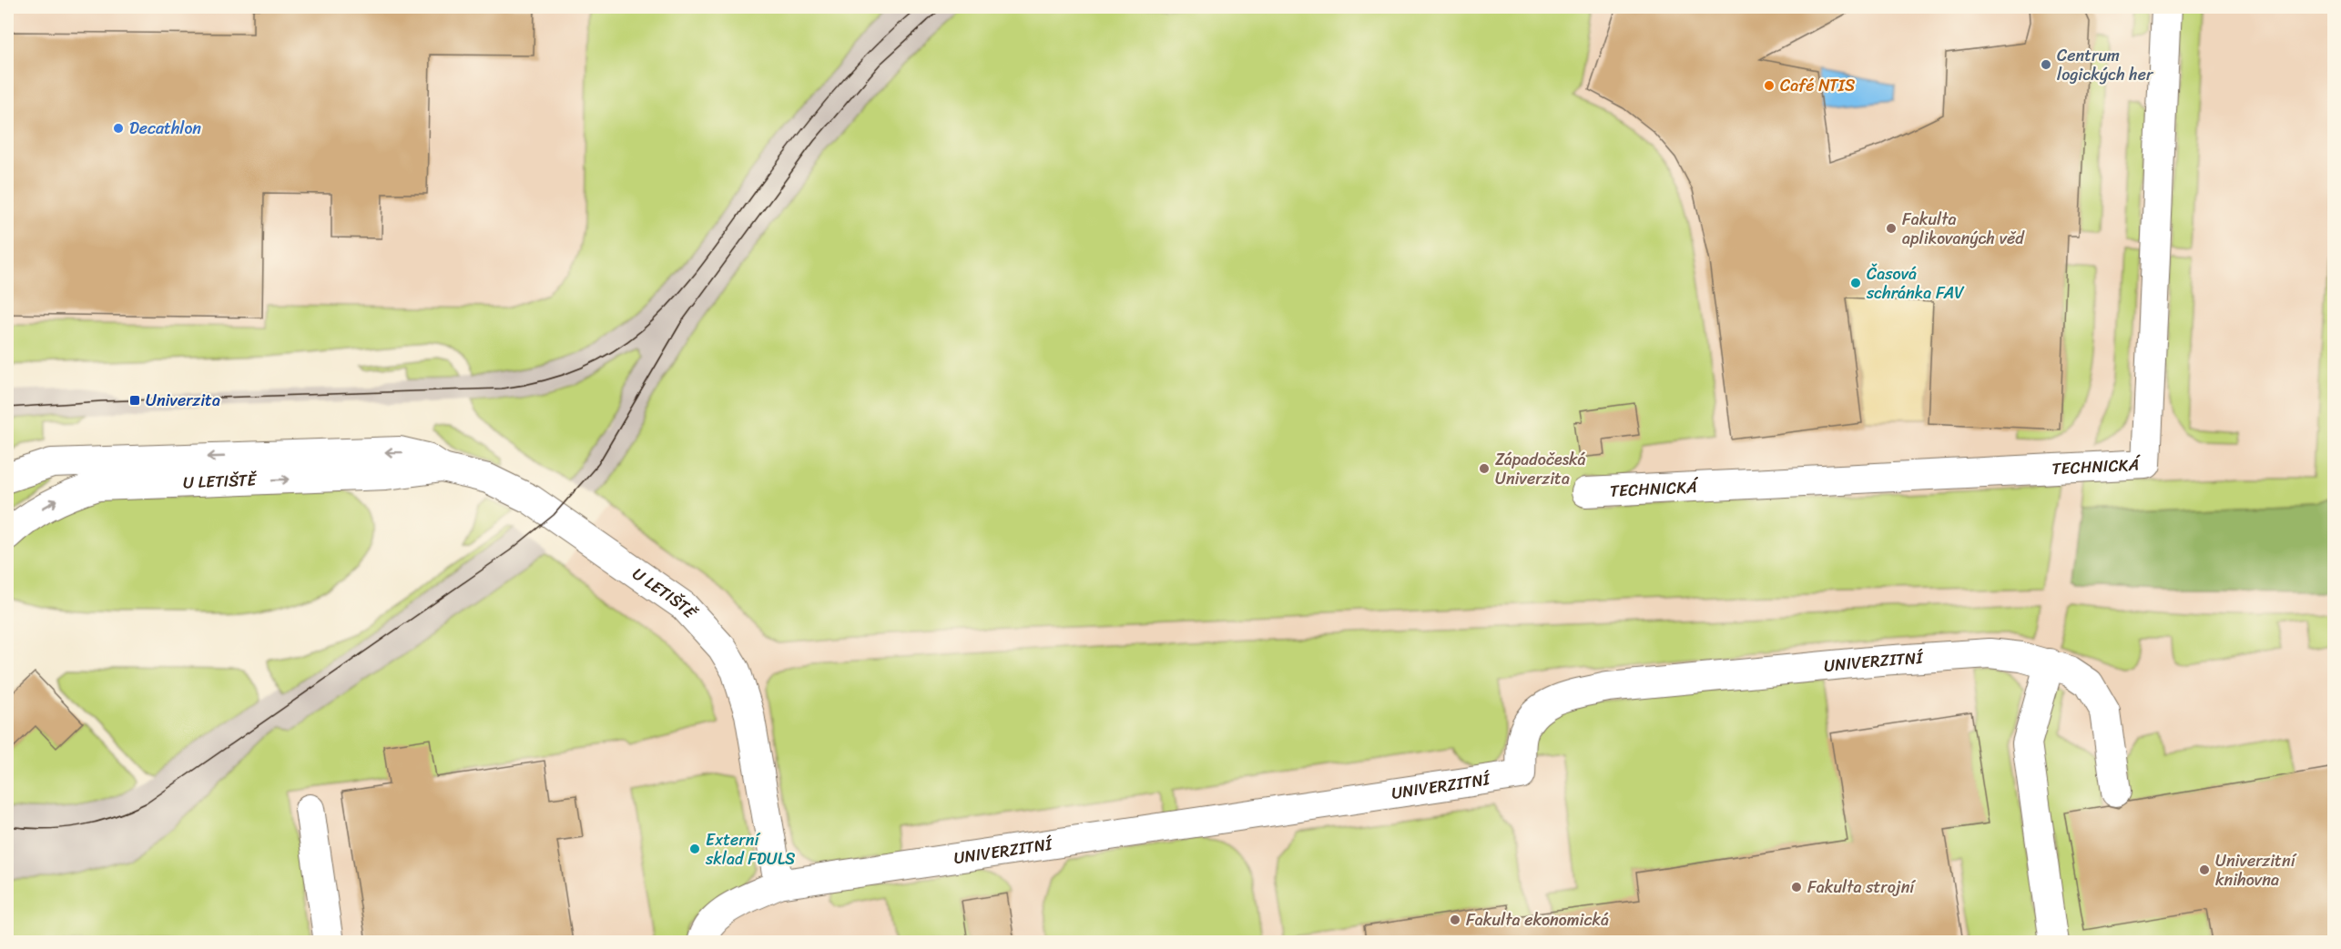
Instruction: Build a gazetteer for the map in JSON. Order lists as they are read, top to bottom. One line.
{"streets":{"street":["TECHNICKÁ","U LETIŠTĚ","UNIVERZITNÍ"]},"crossings":[["U LETIŠTĚ","UNIVERZITNÍ"]],"places":{"other":["Centrum logických her","Café NTIS","Decathlon","Fakulta aplikovaných věd","Časová schránka FAV","Západočeská Univerzita","Externí sklad FDULS","Univerzitní knihovna","Fakulta strojní","Fakulta ekonomická"],"transit":["Univerzita"]}}
